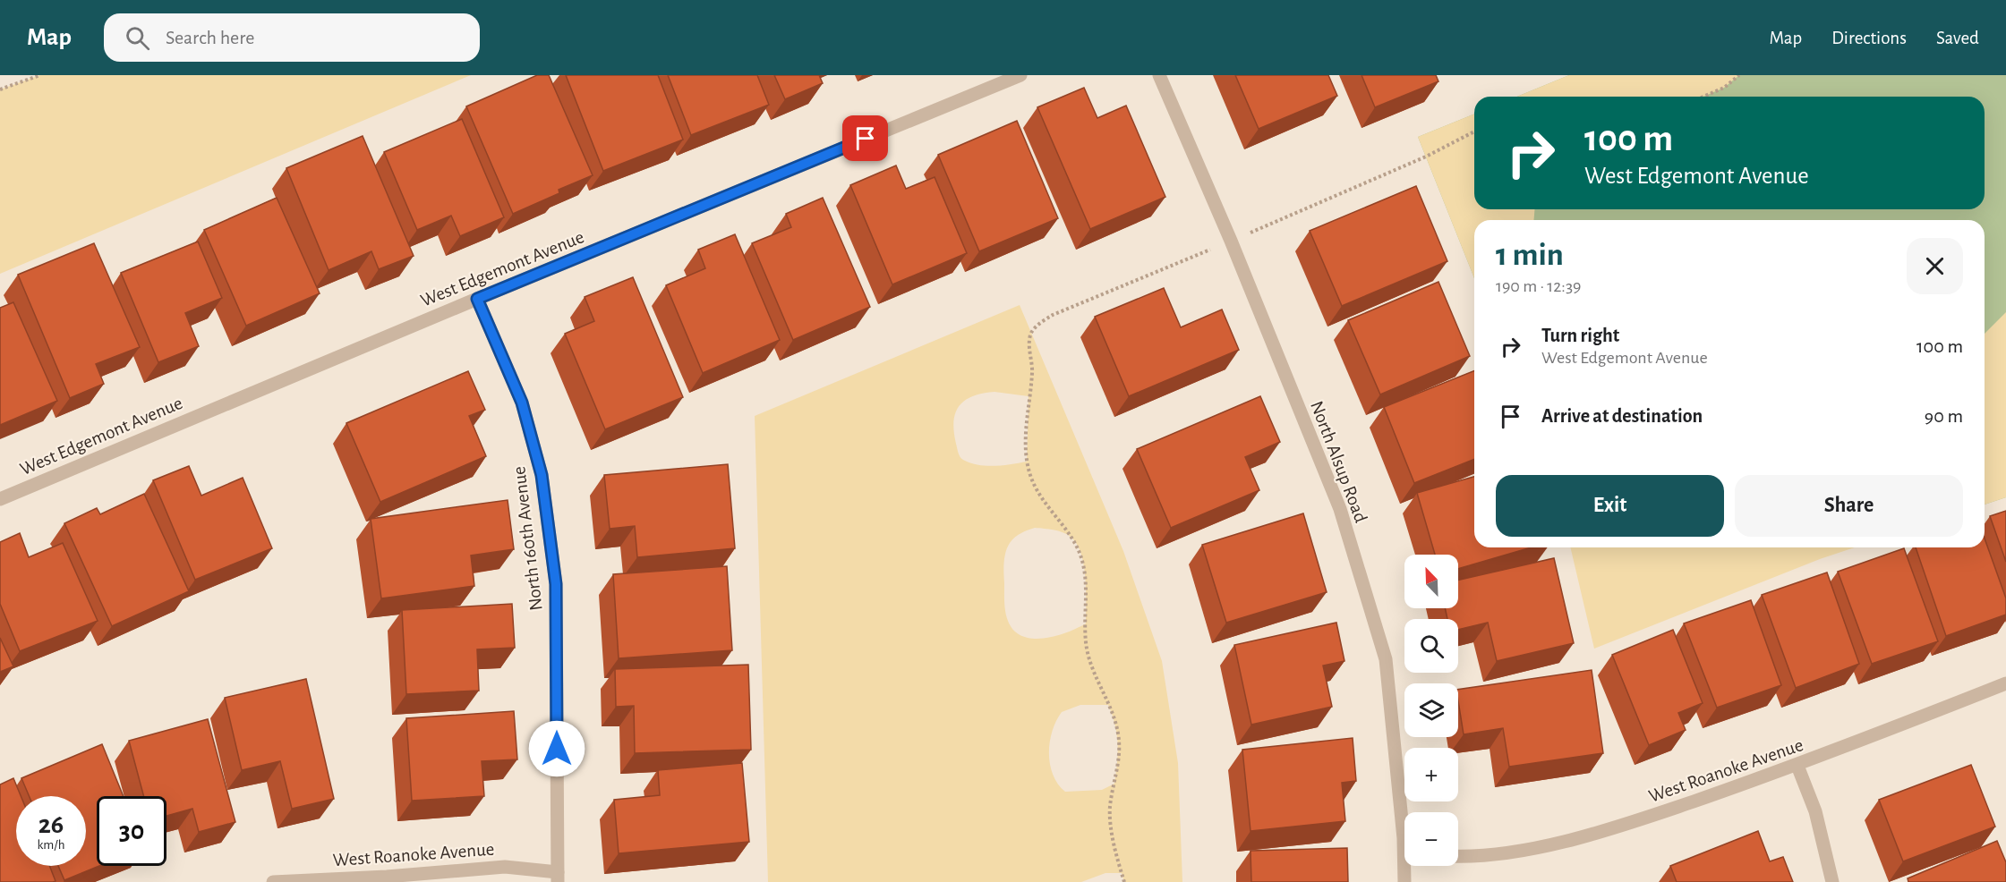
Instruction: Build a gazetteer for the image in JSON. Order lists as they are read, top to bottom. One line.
{"streets":{"street":["West Edgemont Avenue","North Alsup Road","North 160th Avenue","West Roanoke Avenue"]},"crossings":[["West Edgemont Avenue","North 160th Avenue"],["North 160th Avenue","West Roanoke Avenue"]],"north":"top left","page":{"header":"Map","search":"Search here","nav":["Map","Directions","Saved"],"turn":["100 m","West Edgemont Avenue"],"heading":["1 min","190 m · 12:39"],"list":[{"name":"Turn right","note":"West Edgemont Avenue","value":"100 m"},{"name":"Arrive at destination","value":"90 m"}],"buttons":["Exit","Share"],"map_buttons":["+","−"],"speed":"26 km/h","limit":"30"}}
